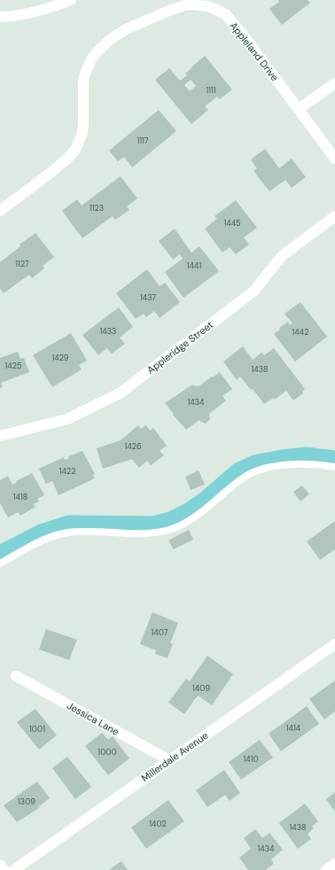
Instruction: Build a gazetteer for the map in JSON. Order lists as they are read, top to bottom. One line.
{"streets":{"street":["Appleland Drive","Appleridge Street","Jessica Lane","Millerdale Avenue"]},"crossings":[["Jessica Lane","Millerdale Avenue"]],"house_numbers":["1111","1117","1123","1445","1127","1441","1437","1433","1442","1429","1425","1438","1434","1426","1422","1418","1407","1409","1414","1001","1000","1410","1309","1402","1438","1434"]}
